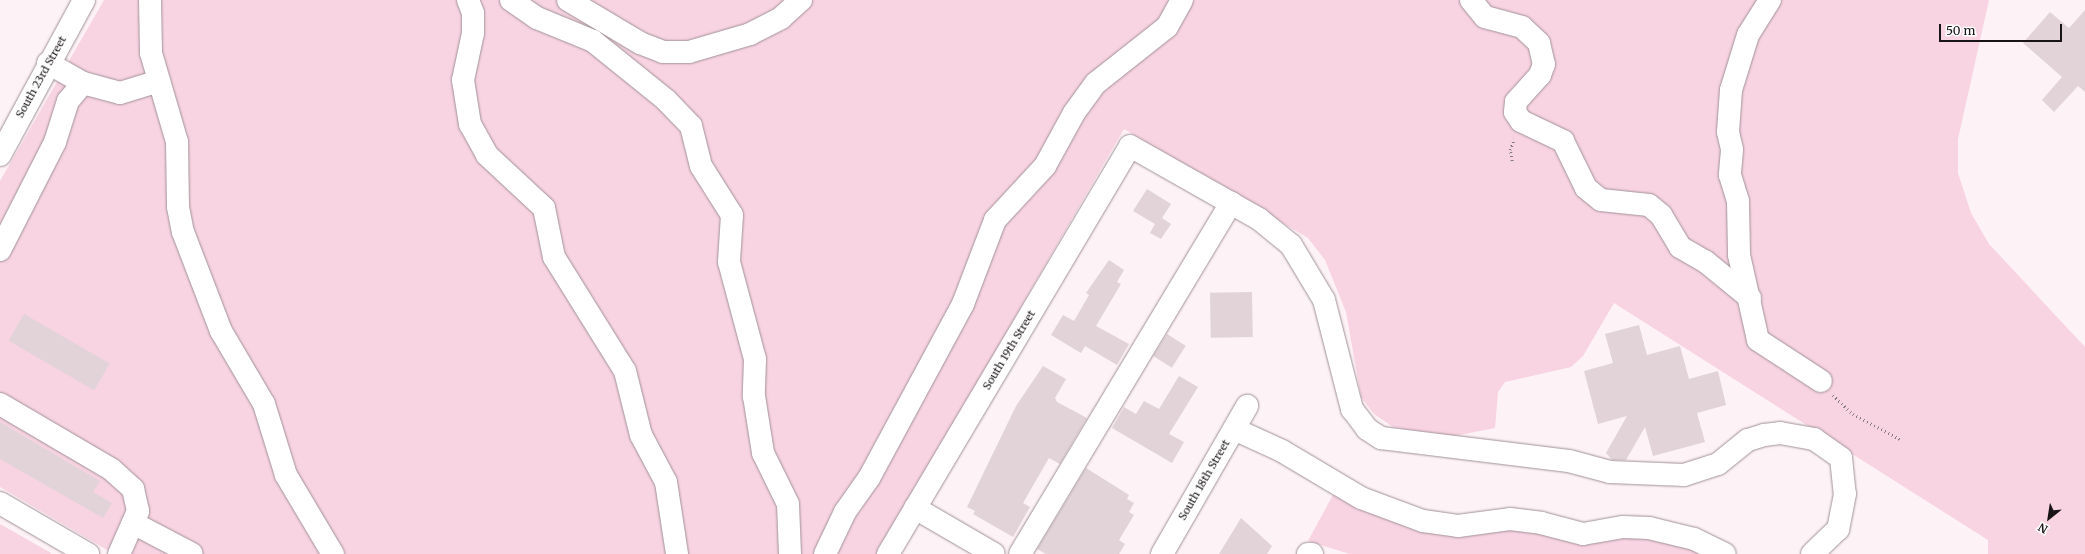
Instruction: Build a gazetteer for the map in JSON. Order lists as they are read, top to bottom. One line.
{"streets":{"street":["South 23rd Street","South 19th Street","South 18th Street"]},"scale_bar":"50 m","north":"bottom left"}
